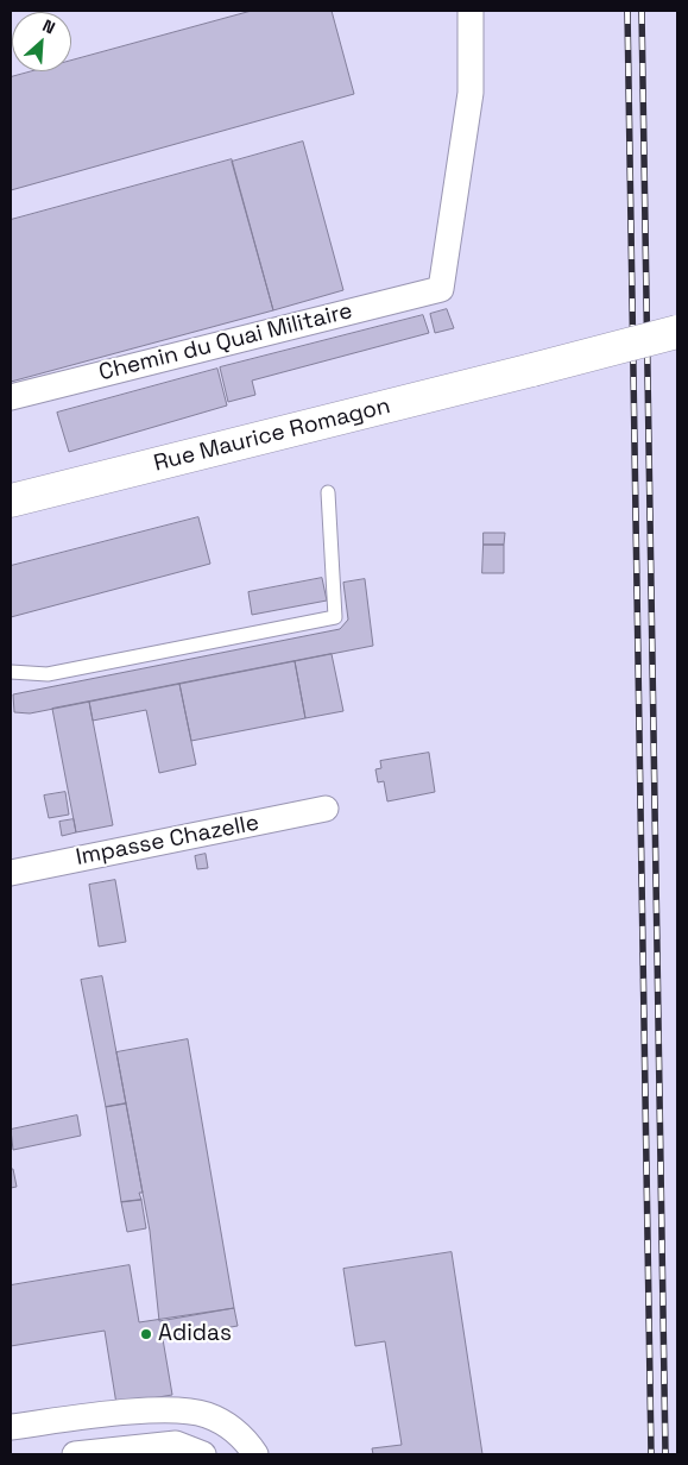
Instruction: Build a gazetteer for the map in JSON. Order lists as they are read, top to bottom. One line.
{"streets":{"street":["Chemin du Quai Militaire","Rue Maurice Romagon","Impasse Chazelle"]},"places":["Adidas"],"north":"top right"}
